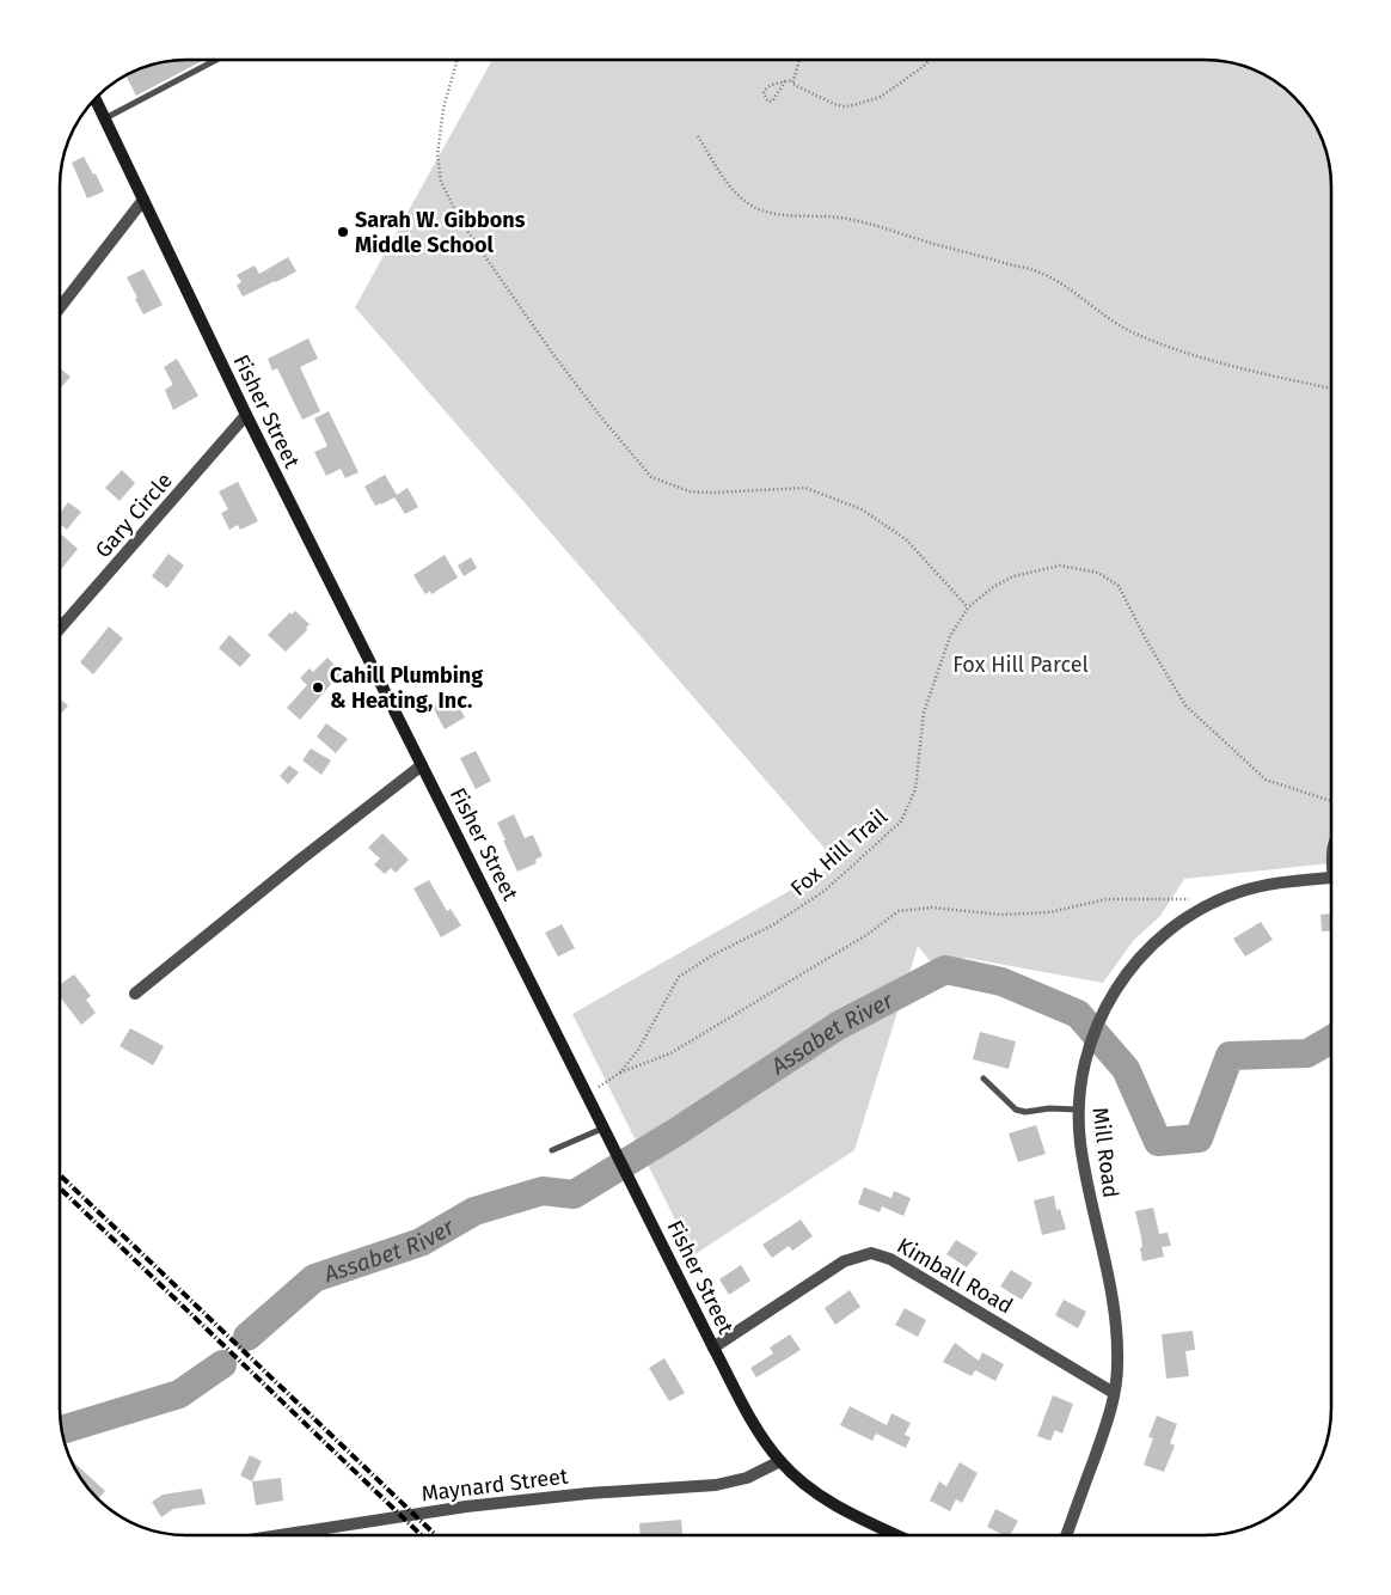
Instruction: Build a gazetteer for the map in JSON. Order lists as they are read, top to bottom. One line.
{"streets":{"main road":["Fisher Street"],"street":["Gary Circle","Mill Road","Kimball Road","Maynard Street"],"path":["Fox Hill Trail"]},"crossings":[["Fisher Street","Gary Circle"],["Fisher Street","Fox Hill Trail"],["Fisher Street","Kimball Road"],["Fisher Street","Maynard Street"],["Mill Road","Kimball Road"]],"water":["Assabet River"],"parks":["Fox Hill Parcel"],"places":["Sarah W. Gibbons Middle School","Cahill Plumbing & Heating, Inc."]}
